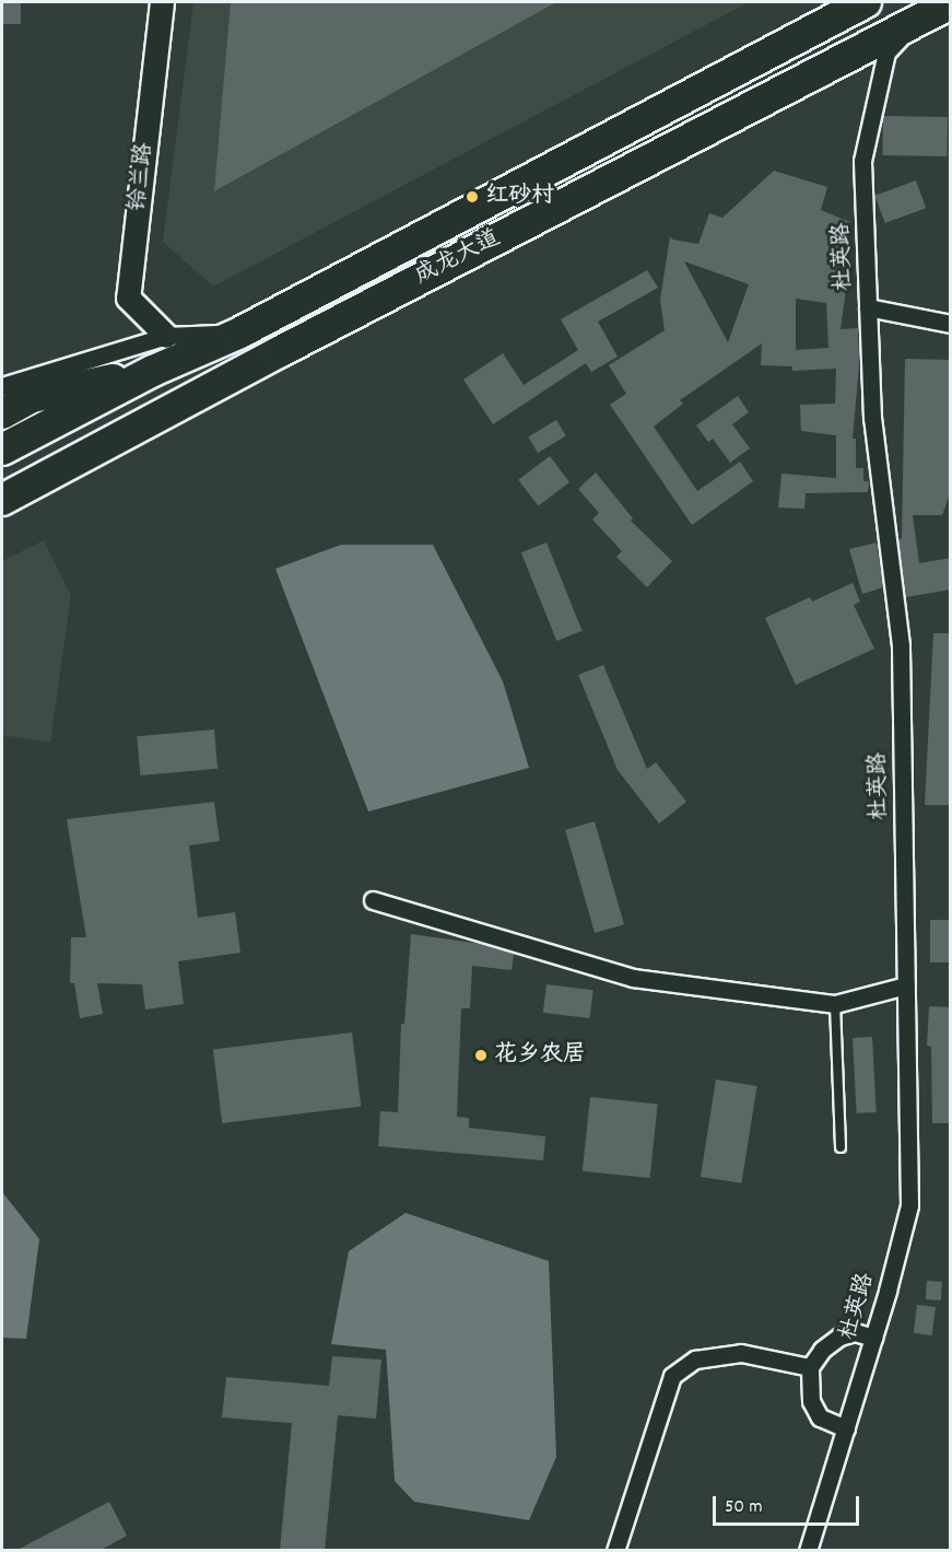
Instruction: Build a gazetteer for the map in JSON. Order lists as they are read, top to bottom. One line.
{"streets":{"highway":["成龙大道"],"street":["铃兰路","杜英路"]},"crossings":[["杜英路","成龙大道"]],"places":["红砂村","花乡农居"],"scale_bar":"50 m"}
